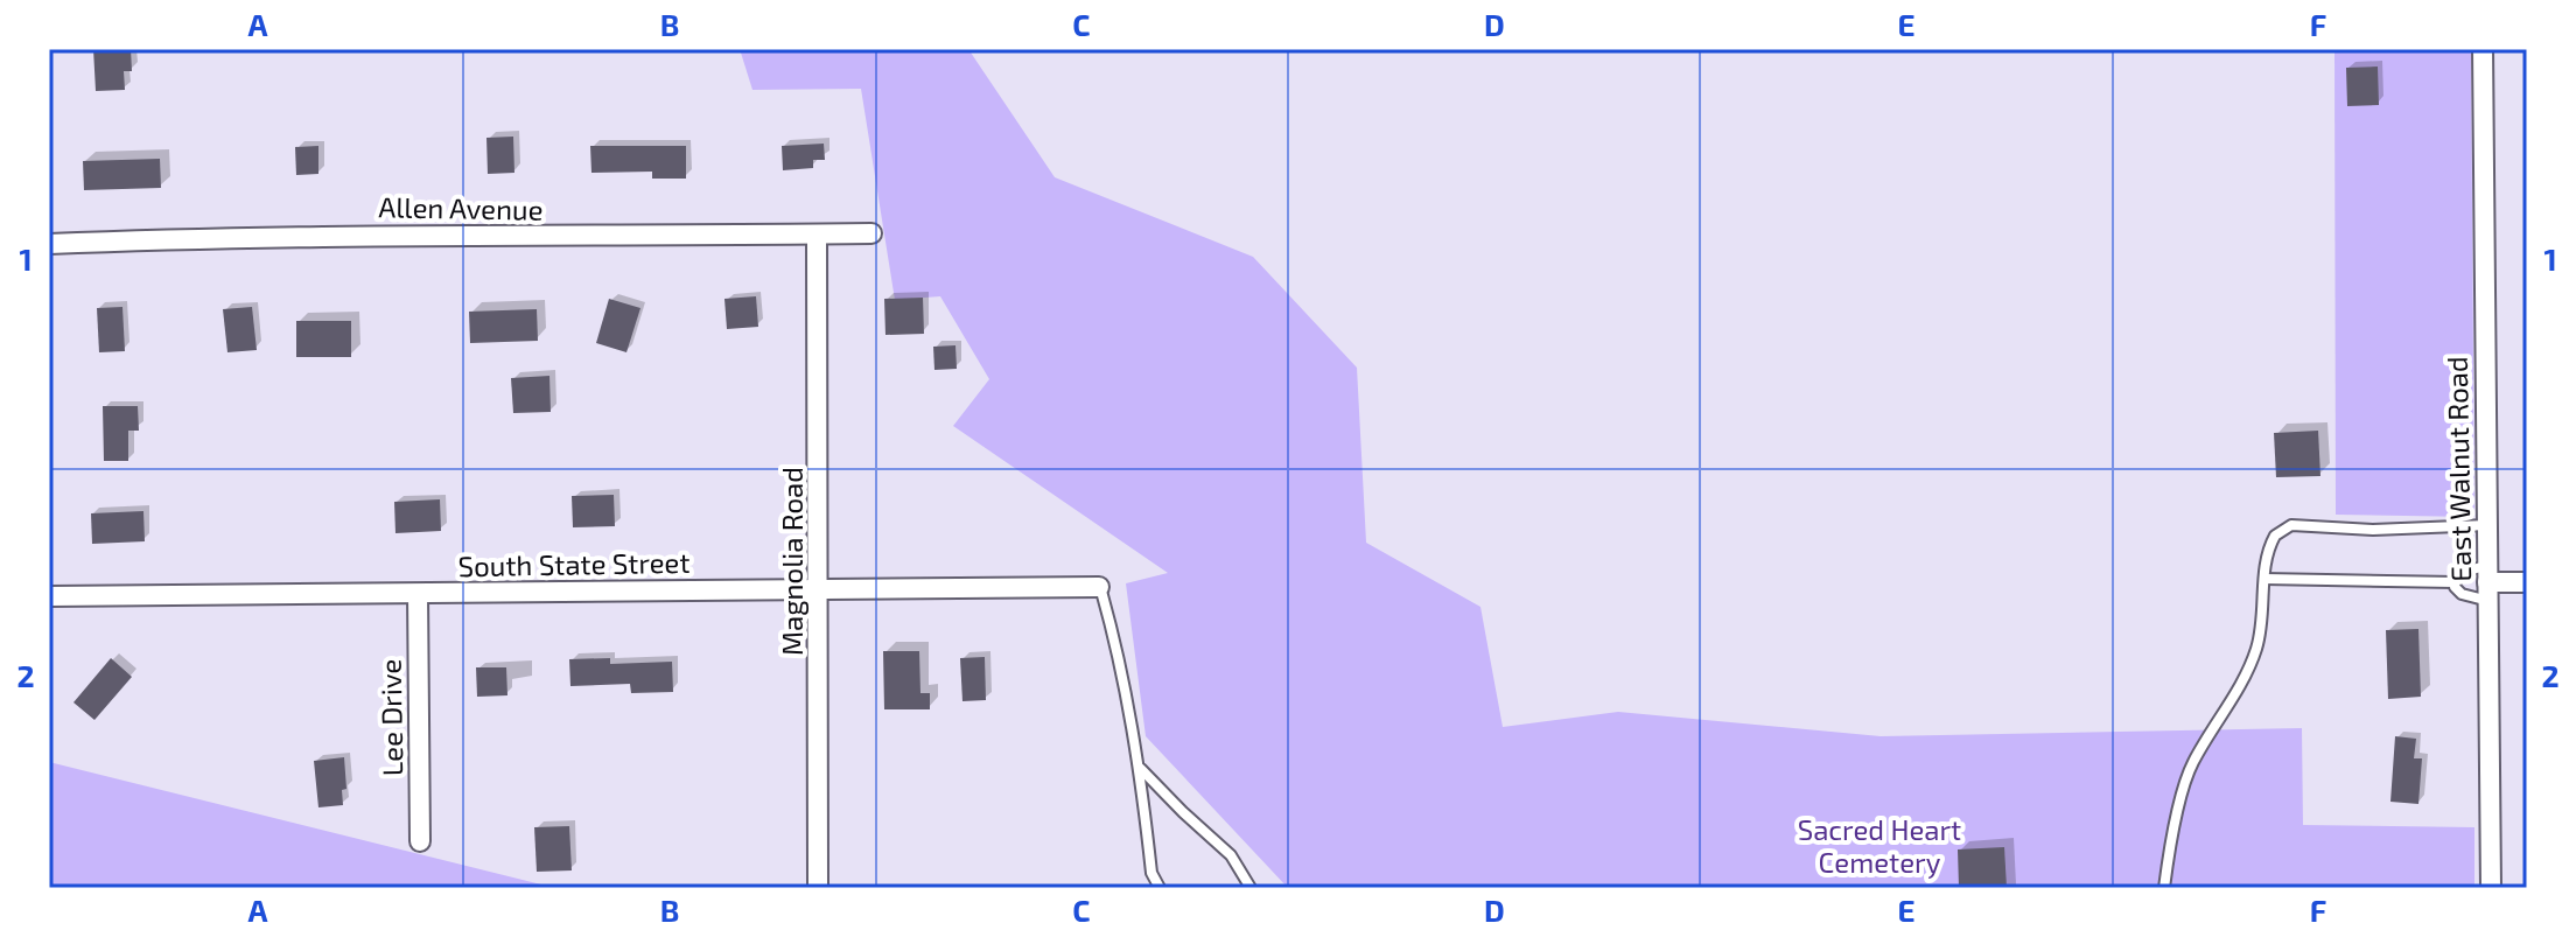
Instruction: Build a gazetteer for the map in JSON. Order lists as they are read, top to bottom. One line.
{"streets":{"street":["Allen Avenue","East Walnut Road","Magnolia Road","South State Street","Lee Drive"]},"crossings":[["Allen Avenue","Magnolia Road"],["Magnolia Road","South State Street"],["South State Street","Lee Drive"]],"parks":["Sacred Heart Cemetery"],"grid":{"columns":["A","B","C","D","E","F"],"rows":["1","2"]}}
